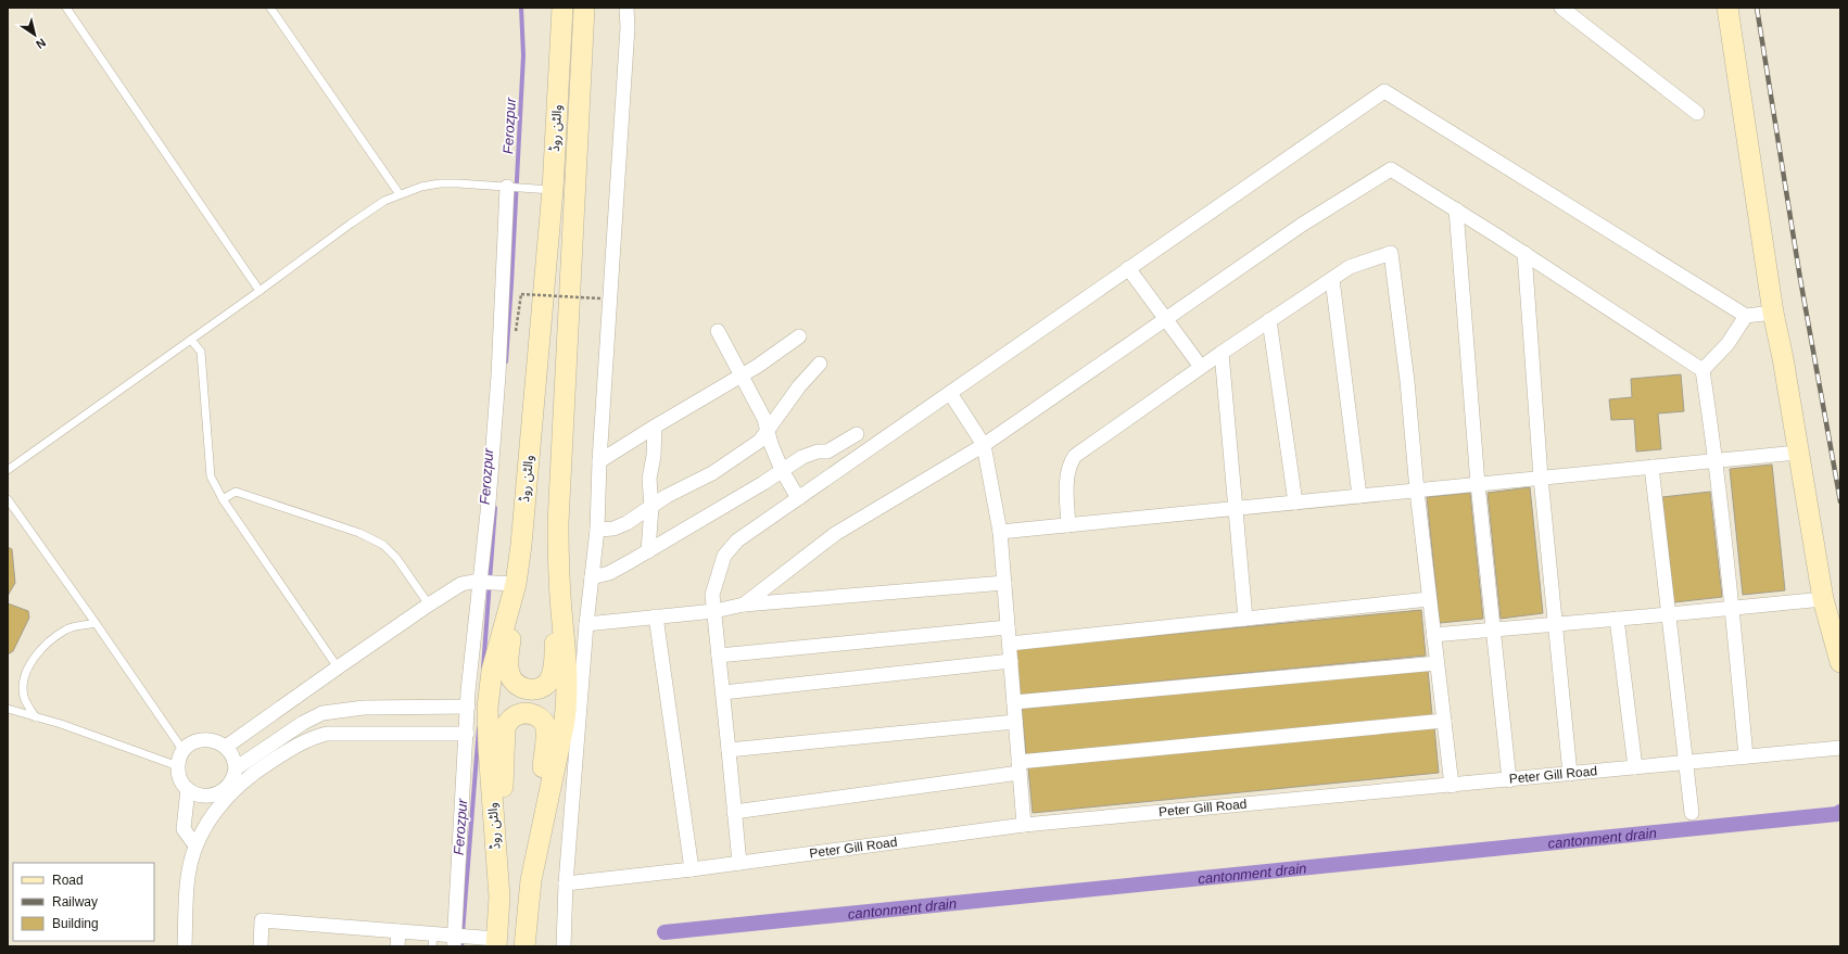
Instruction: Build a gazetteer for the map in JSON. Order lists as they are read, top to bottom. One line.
{"streets":{"main road":["والٹن روڈ"],"street":["Peter Gill Road"]},"water":["Ferozpur","cantonment drain"],"legend":["Road","Railway","Building"],"north":"bottom right"}
